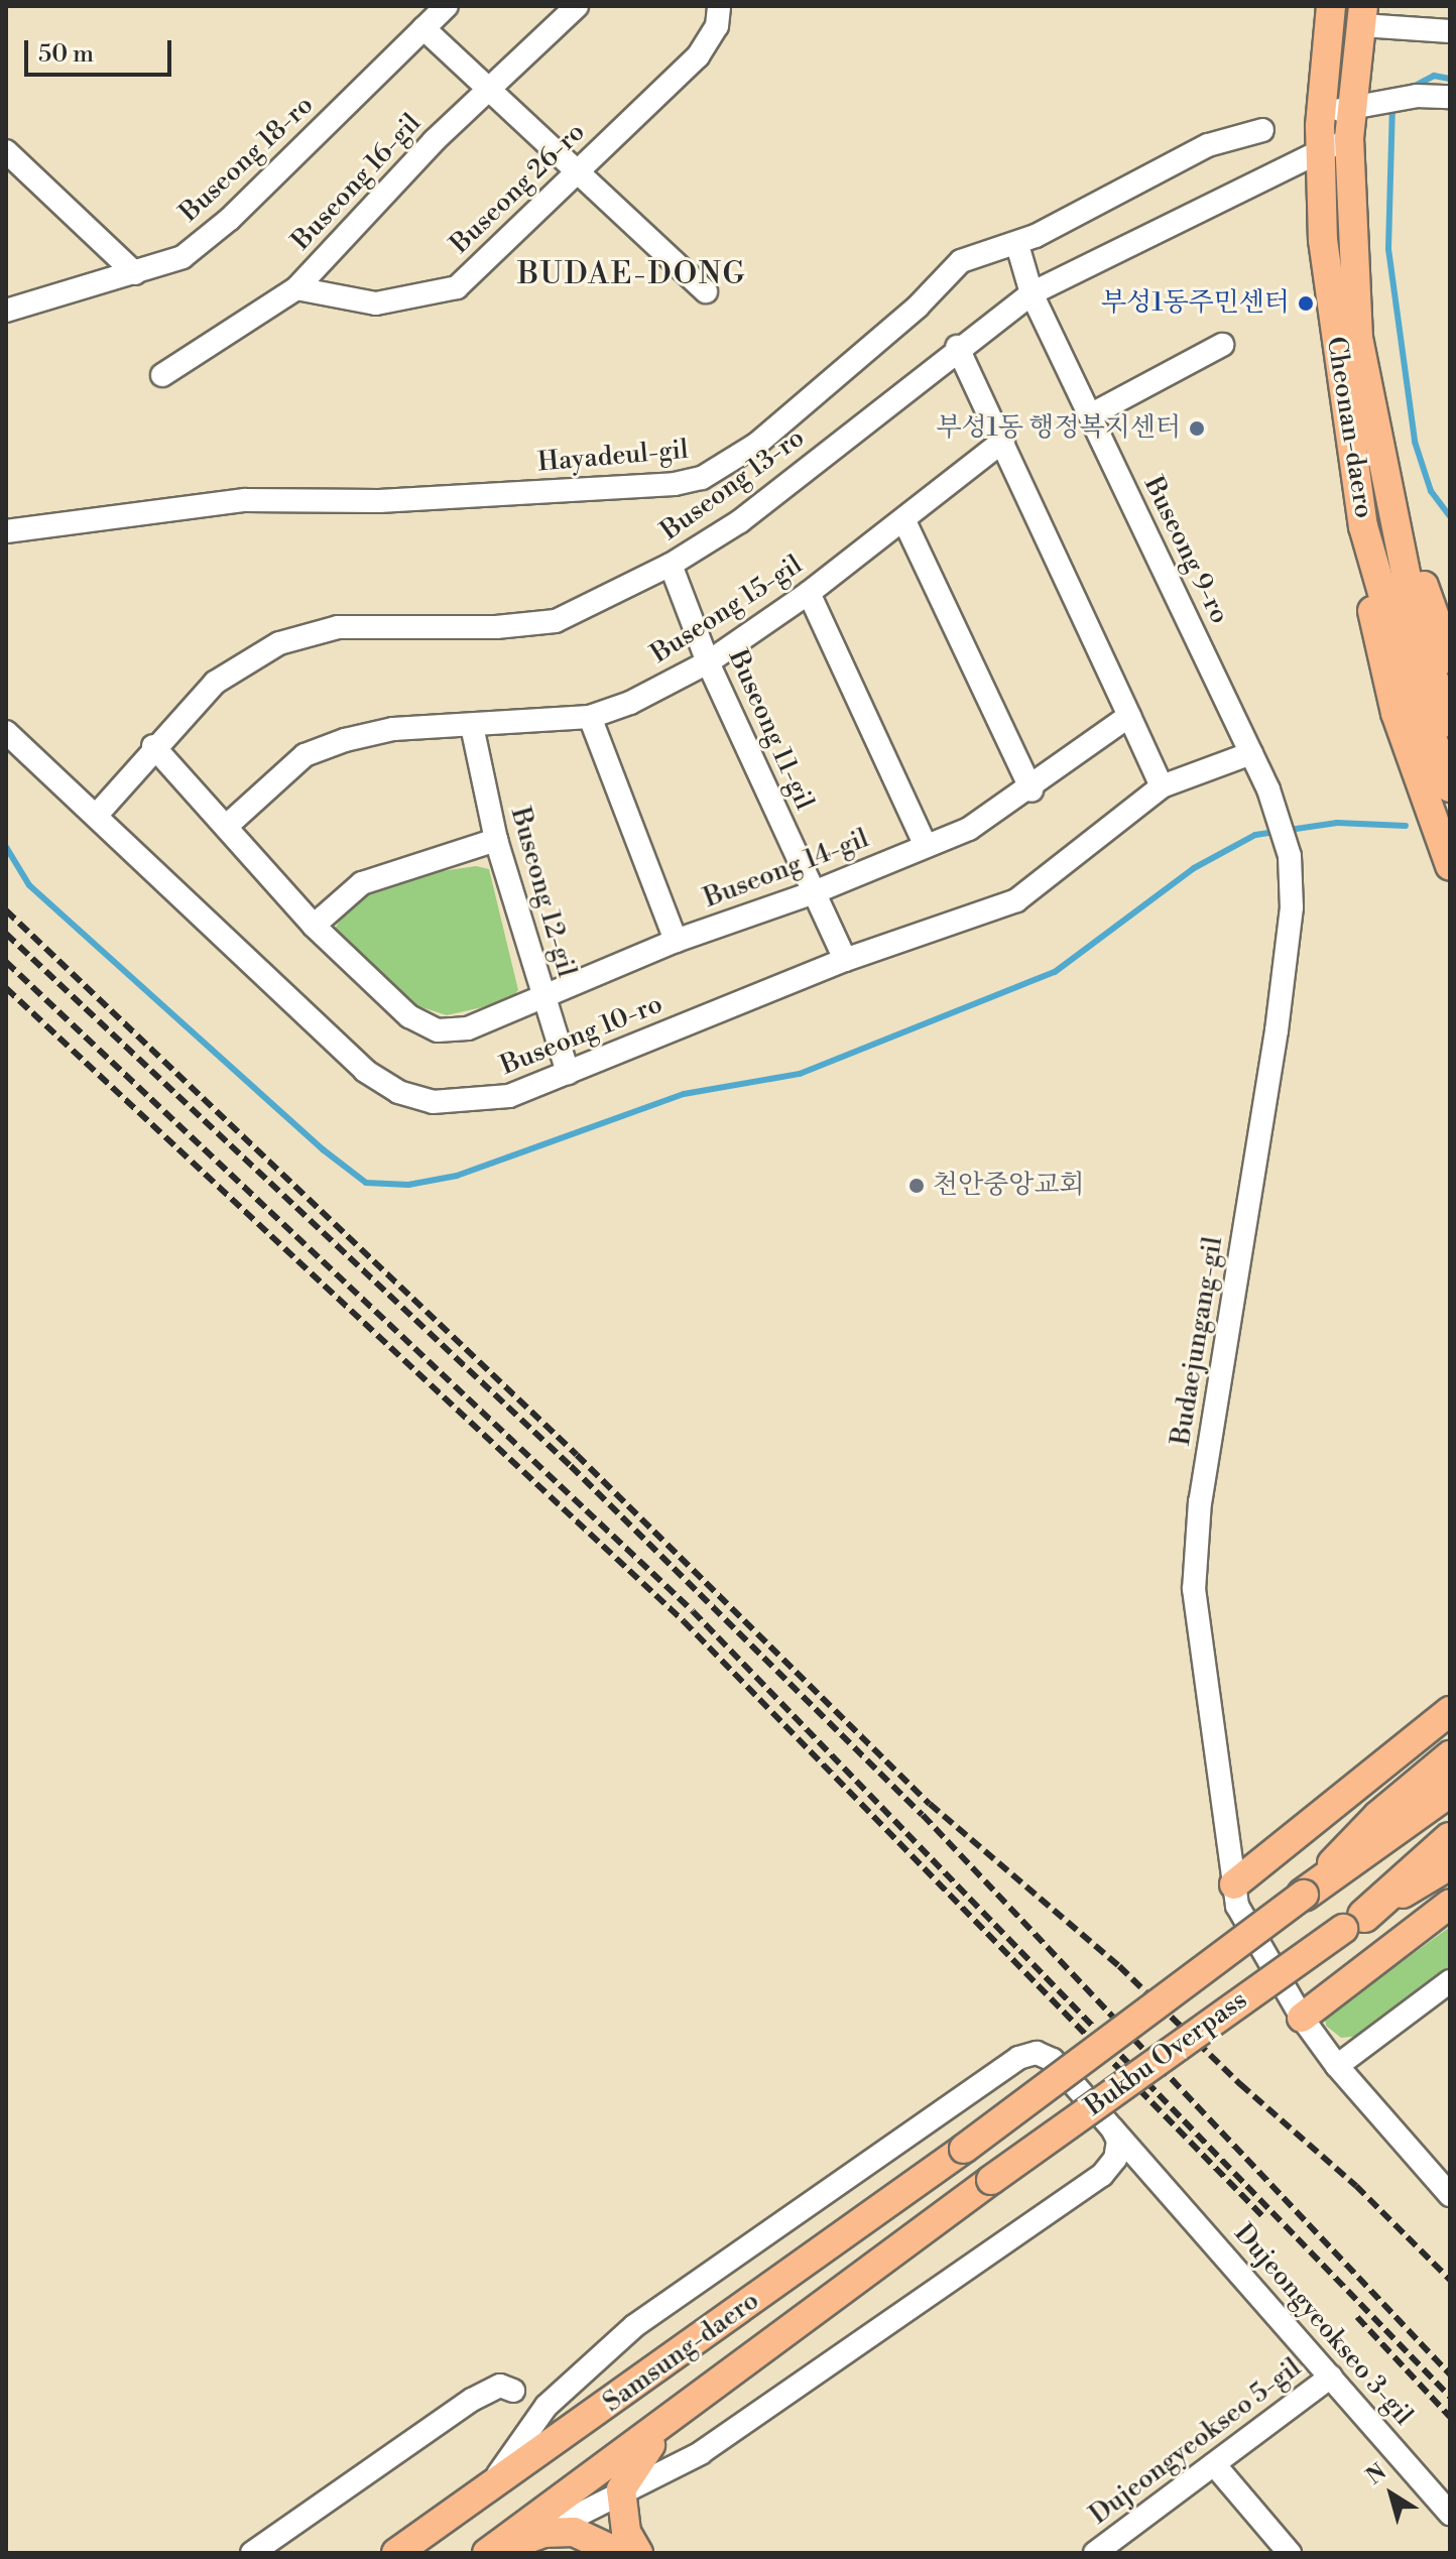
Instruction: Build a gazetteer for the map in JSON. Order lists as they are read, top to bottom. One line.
{"streets":{"main road":["Cheonan-daero","Bukbu Overpass","Samsung-daero"],"street":["Buseong 18-ro","Buseong 16-gil","Buseong 26-ro","Hayadeul-gil","Buseong 13-ro","Buseong 9-ro","Buseong 15-gil","Buseong 11-gil","Buseong 14-gil","Buseong 12-gil","Buseong 10-ro","Budaejungang-gil","Dujeongyeokseo 3-gil","Dujeongyeokseo 5-gil"]},"crossings":[["Buseong 16-gil","Buseong 26-ro"],["Cheonan-daero","Buseong 13-ro"],["Hayadeul-gil","Buseong 9-ro"],["Buseong 13-ro","Buseong 9-ro"],["Buseong 13-ro","Buseong 11-gil"],["Buseong 13-ro","Buseong 14-gil"],["Buseong 13-ro","Buseong 10-ro"],["Buseong 9-ro","Buseong 10-ro"],["Buseong 9-ro","Budaejungang-gil"],["Buseong 15-gil","Buseong 11-gil"],["Buseong 15-gil","Buseong 14-gil"],["Buseong 15-gil","Buseong 12-gil"],["Buseong 11-gil","Buseong 14-gil"],["Buseong 11-gil","Buseong 10-ro"],["Buseong 14-gil","Buseong 12-gil"],["Buseong 12-gil","Buseong 10-ro"],["Bukbu Overpass","Samsung-daero"],["Dujeongyeokseo 3-gil","Samsung-daero"],["Dujeongyeokseo 3-gil","Dujeongyeokseo 5-gil"]],"districts":["BUDAE-DONG"],"places":["부성1동주민센터","부성1동 행정복지센터","천안중앙교회"],"scale_bar":"50 m","north":"top left"}
